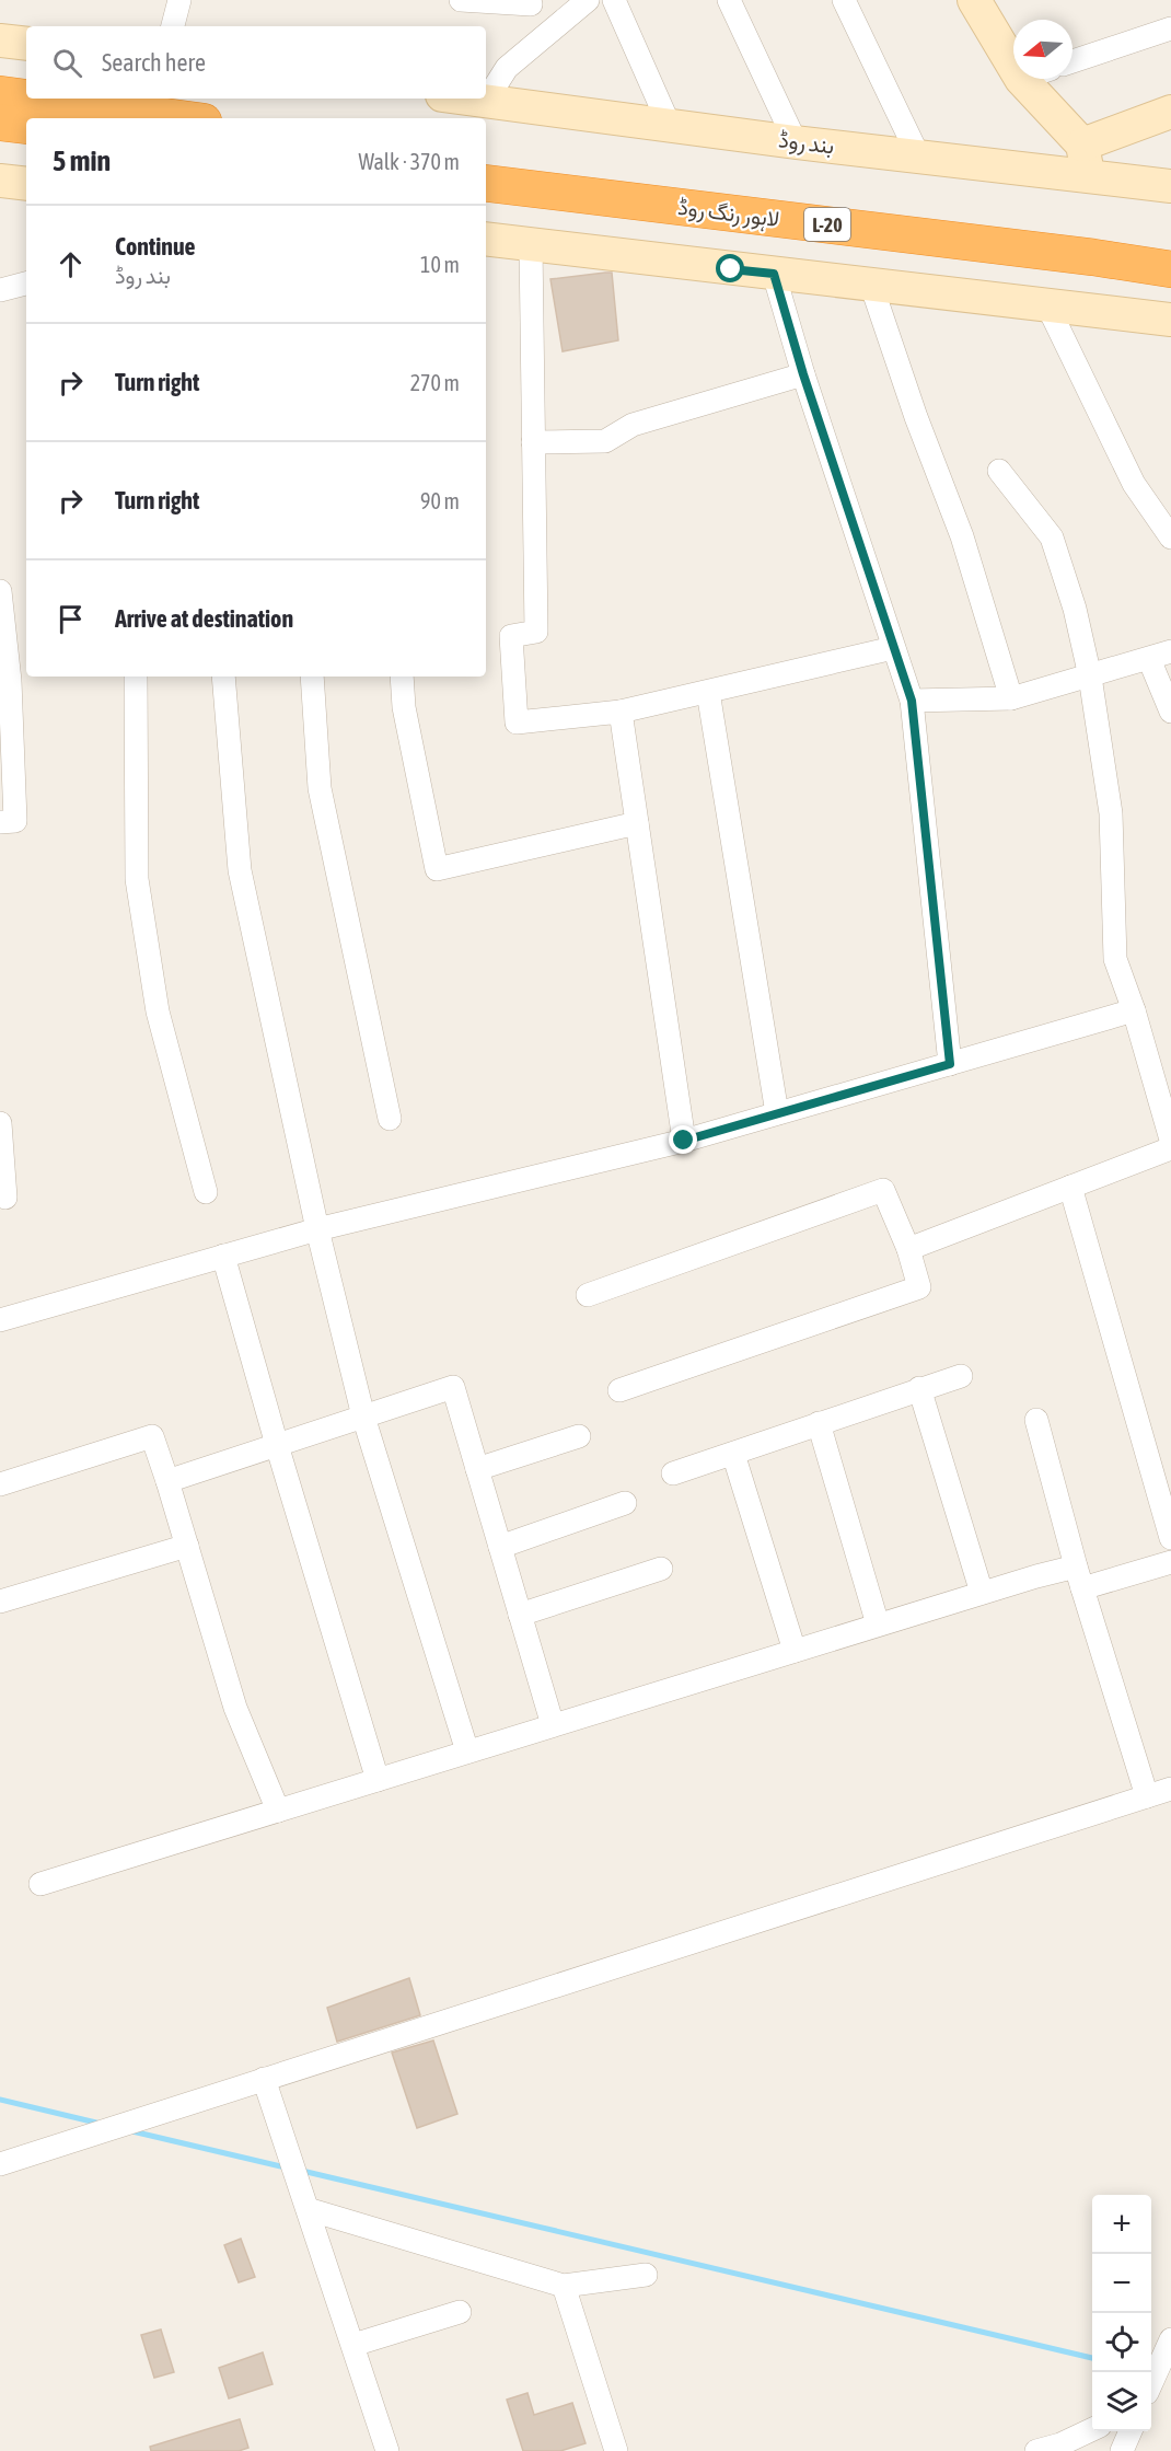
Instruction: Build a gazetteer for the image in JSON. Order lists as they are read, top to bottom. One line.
{"streets":{"highway":["لاہور رنگ روڈ","L-20"],"main road":["بند روڈ"]},"north":"left","page":{"search":"Search here","heading":["5 min","Walk · 370 m"],"list":[["Continue","بند روڈ","10 m"],["Turn right","270 m"],["Turn right","90 m"],"Arrive at destination"],"map_buttons":["+","−"]}}
